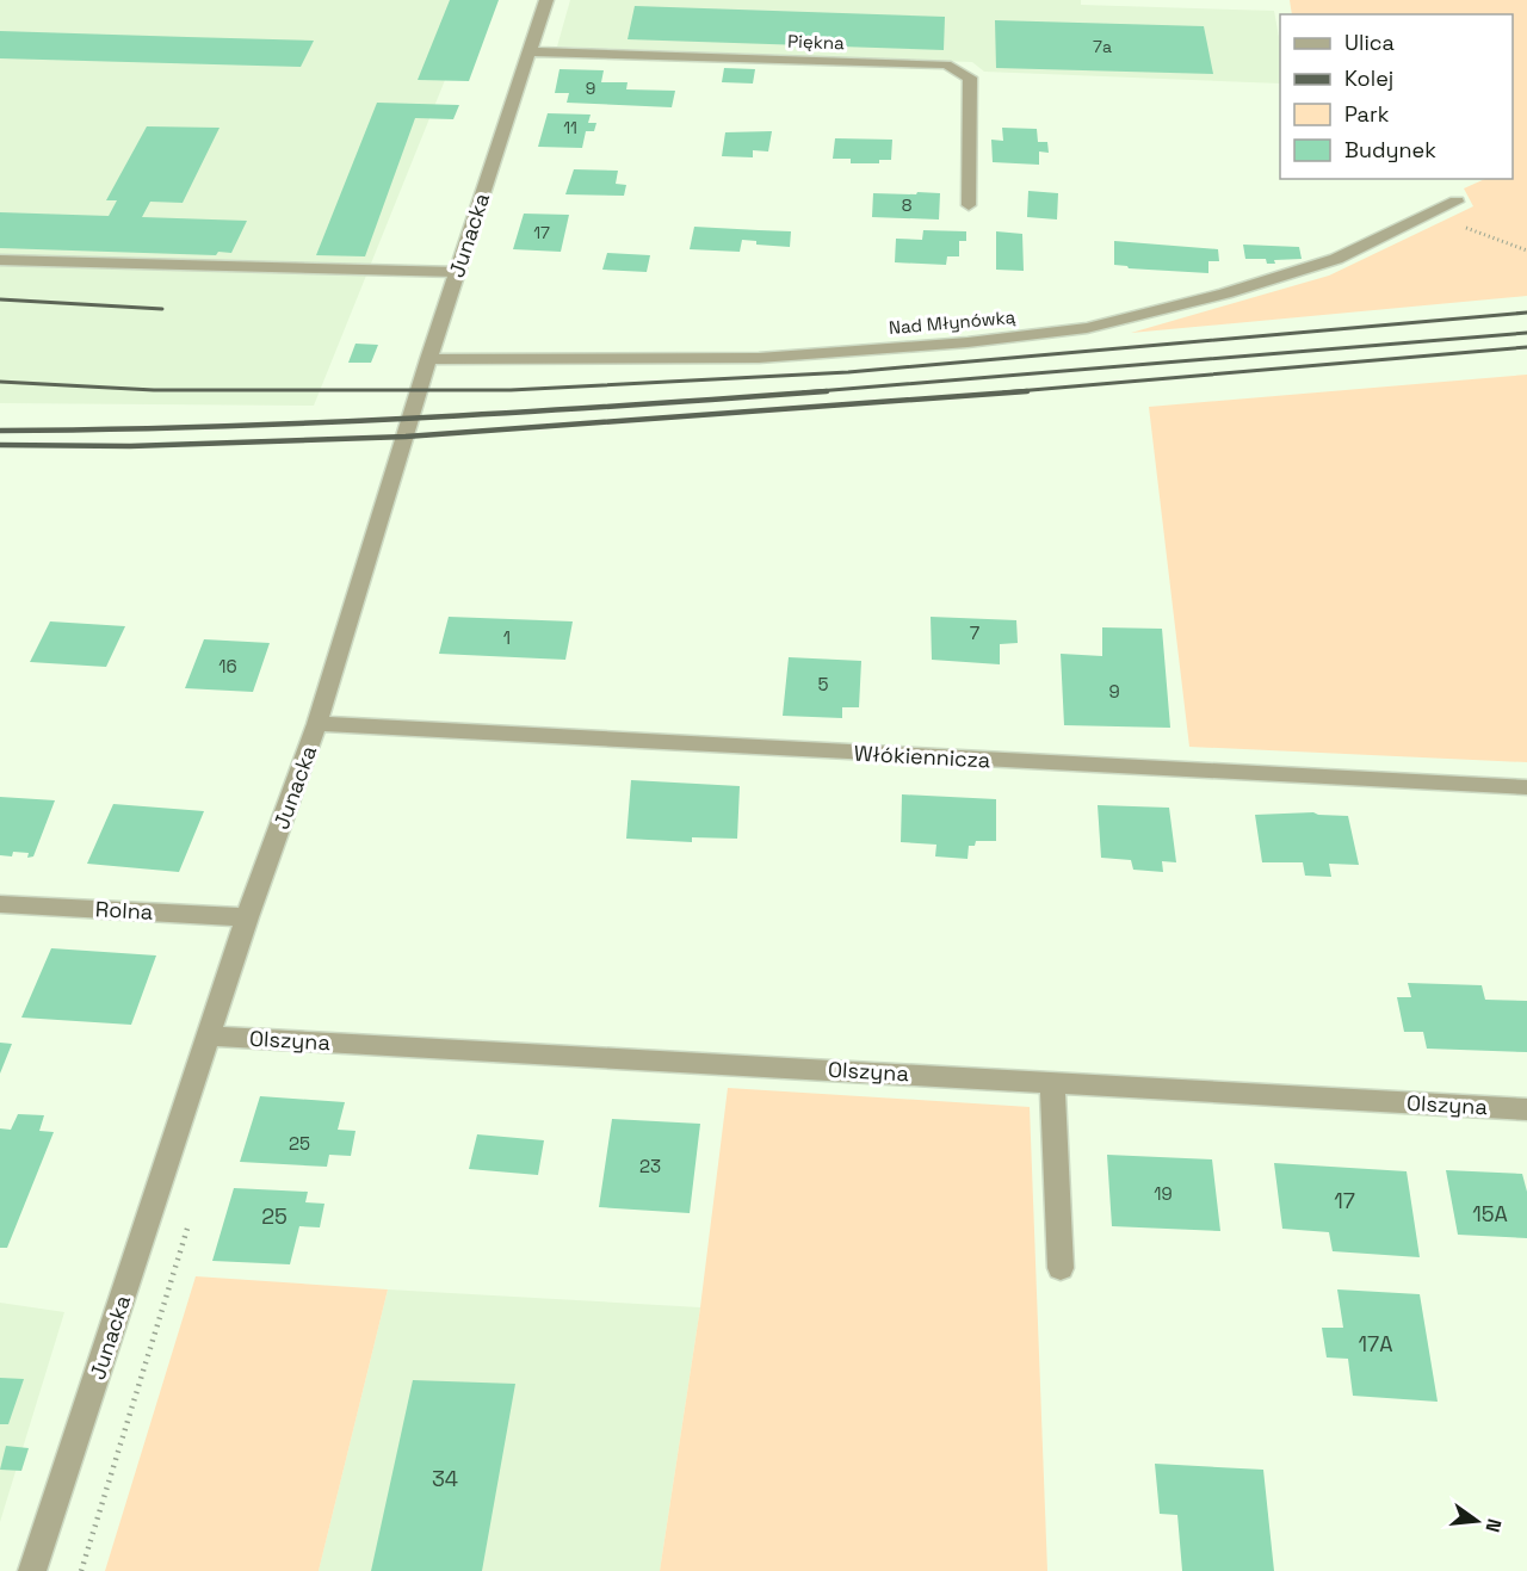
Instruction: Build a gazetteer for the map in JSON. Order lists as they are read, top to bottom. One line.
{"streets":{"street":["Piękna","Junacka","Nad Młynówką","Włókiennicza","Rolna","Olszyna"]},"crossings":[["Piękna","Junacka"],["Junacka","Nad Młynówką"],["Junacka","Włókiennicza"],["Junacka","Rolna"],["Junacka","Olszyna"]],"house_numbers":["7a","9","11","8","17","7","1","16","5","9","25","23","19","17","15A","25","17A","34"],"legend":["Ulica","Kolej","Park","Budynek"],"north":"right"}
